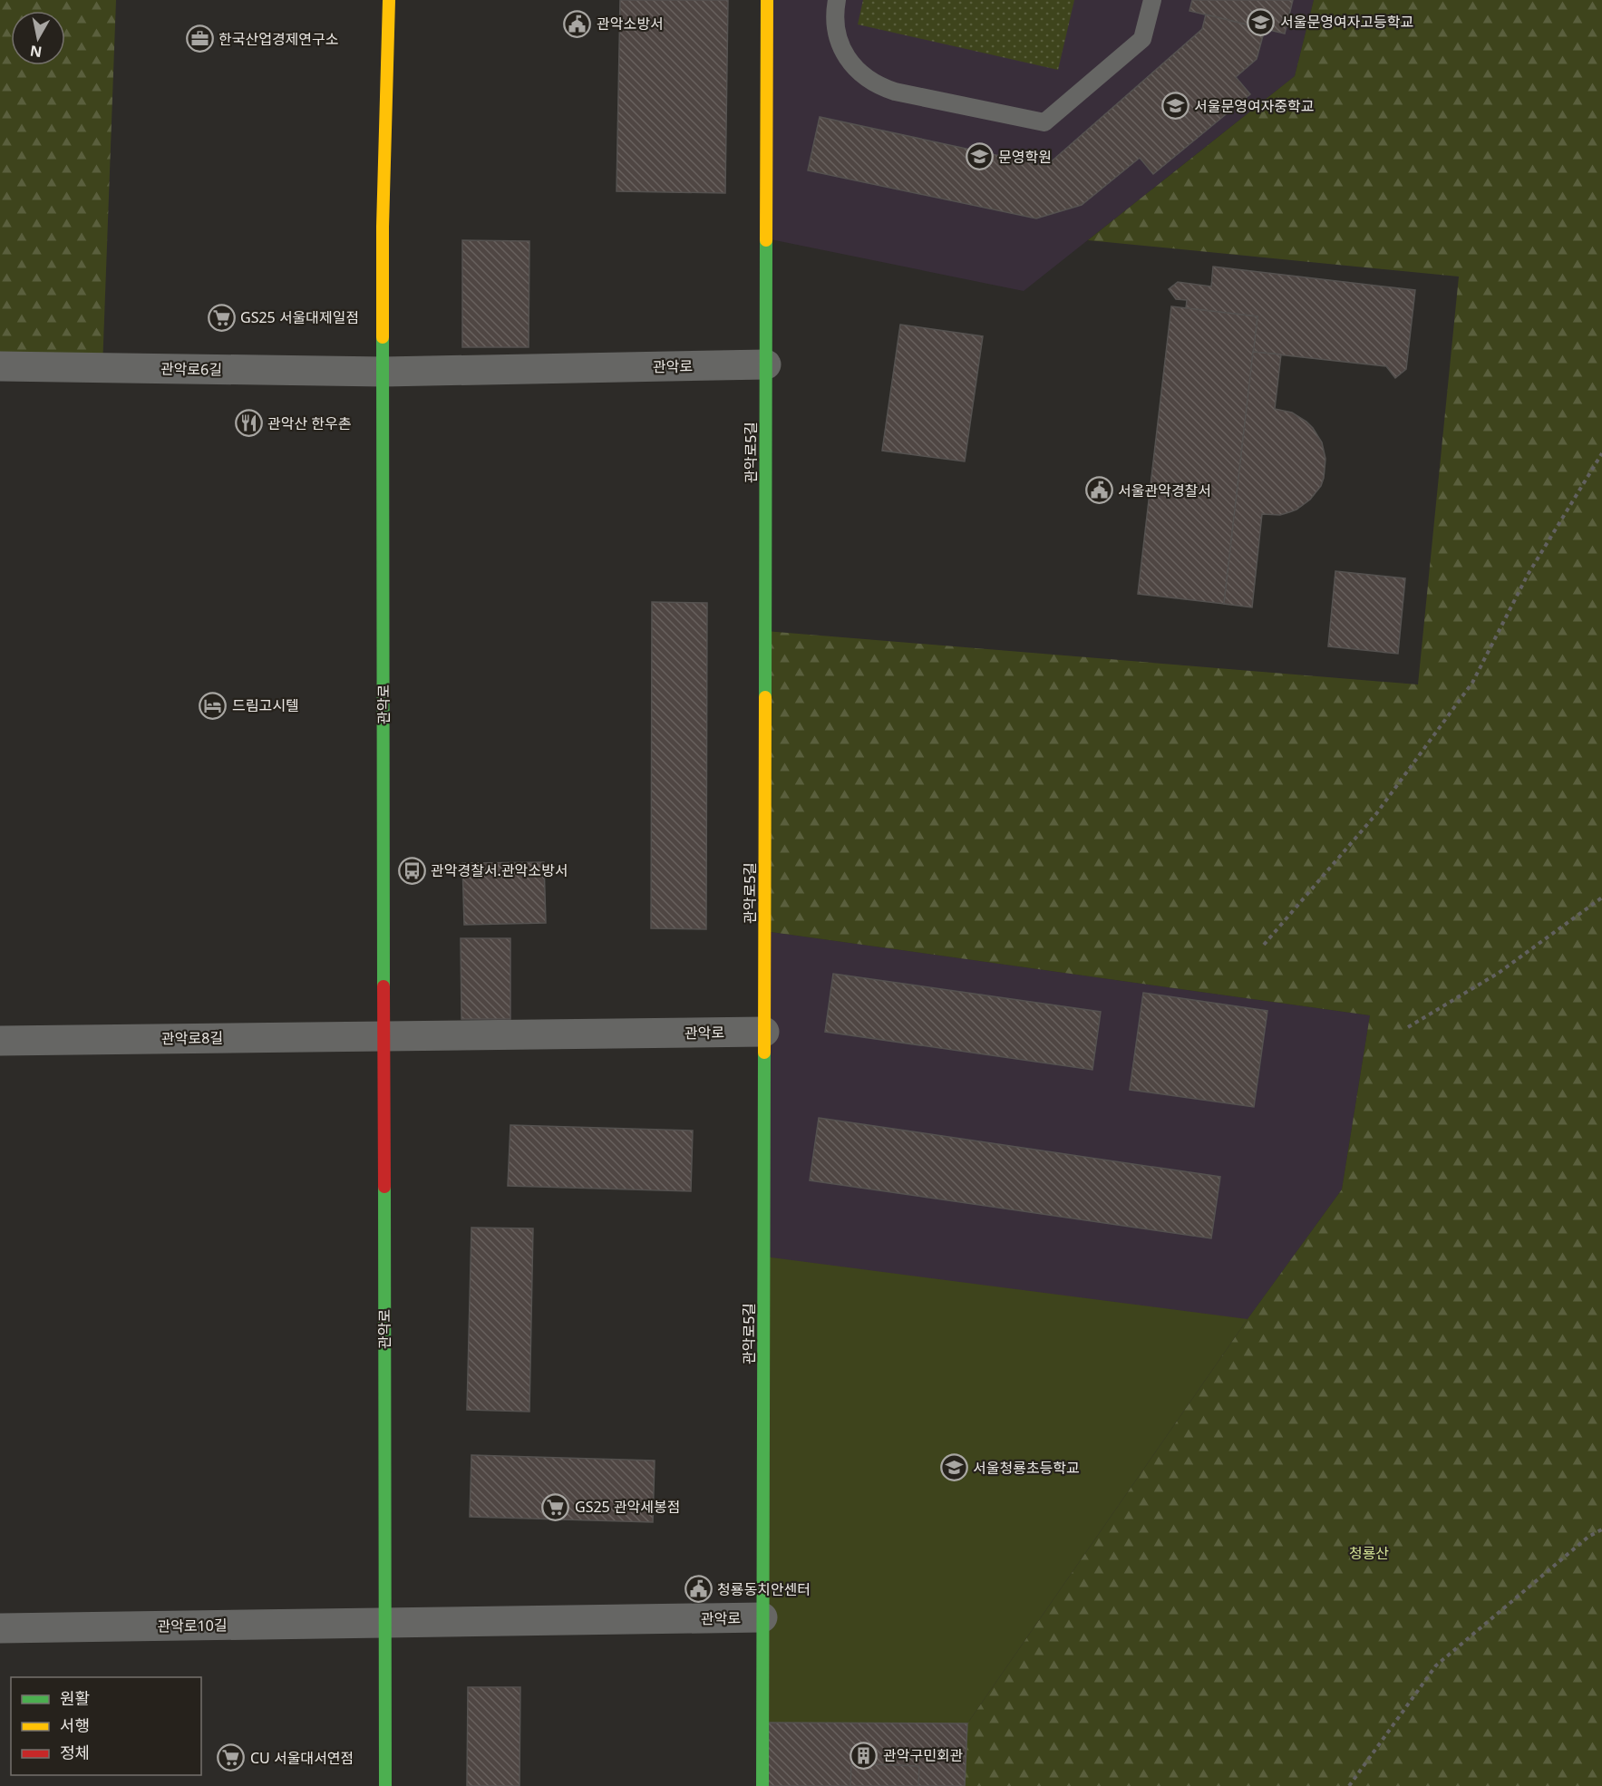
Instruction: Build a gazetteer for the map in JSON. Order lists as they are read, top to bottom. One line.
{"streets":{"main road":["관악로","관악로5길"],"street":["관악로6길","관악로8길","관악로10길"]},"crossings":[["관악로","관악로6길"],["관악로","관악로5길"],["관악로","관악로8길"],["관악로","관악로10길"]],"parks":["청룡산"],"places":{"school or university":["서울문영여자고등학교","서울문영여자중학교","문영학원","서울청룡초등학교"],"public building":["관악소방서","서울관악경찰서","청룡동치안센터"],"office":["한국산업경제연구소"],"supermarket":["GS25 서울대제일점","GS25 관악세봉점","CU 서울대서연점"],"restaurant":["관악산 한우촌"],"hotel":["드림고시텔"],"bus stop":["관악경찰서.관악소방서"],"building":["관악구민회관"]},"legend":["원활","서행","정체"],"north":"bottom"}
